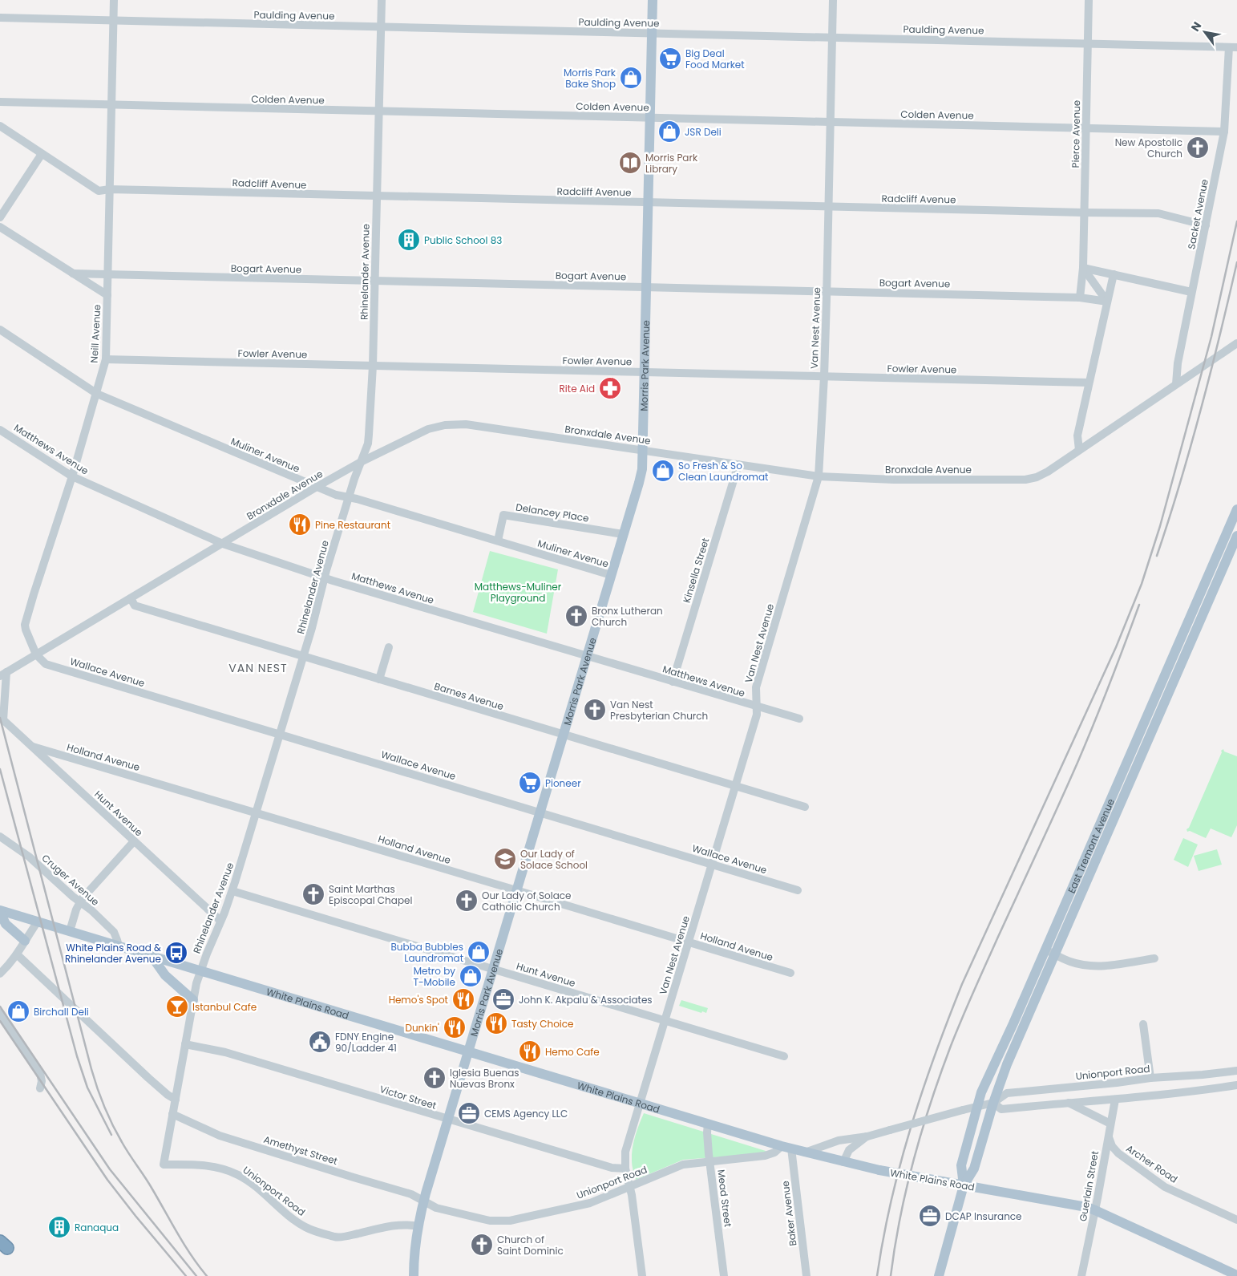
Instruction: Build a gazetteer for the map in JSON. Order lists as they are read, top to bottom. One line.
{"streets":{"main road":["Morris Park Avenue","East Tremont Avenue","White Plains Road"],"street":["Paulding Avenue","Colden Avenue","Pierce Avenue","Radcliff Avenue","Sacket Avenue","Bogart Avenue","Rhinelander Avenue","Van Nest Avenue","Neill Avenue","Fowler Avenue","Bronxdale Avenue","Matthews Avenue","Muliner Avenue","Delancey Place","Kinsella Street","Wallace Avenue","Barnes Avenue","Holland Avenue","Hunt Avenue","Cruger Avenue","Unionport Road","Victor Street","Amethyst Street","Archer Road","Guerlain Street","Mead Street","Baker Avenue"]},"crossings":[["Paulding Avenue","Pierce Avenue"],["Paulding Avenue","Sacket Avenue"],["Paulding Avenue","Rhinelander Avenue"],["Paulding Avenue","Van Nest Avenue"],["Paulding Avenue","Neill Avenue"],["Paulding Avenue","Morris Park Avenue"],["Colden Avenue","Pierce Avenue"],["Colden Avenue","Sacket Avenue"],["Colden Avenue","Rhinelander Avenue"],["Colden Avenue","Van Nest Avenue"],["Colden Avenue","Neill Avenue"],["Colden Avenue","Morris Park Avenue"],["Pierce Avenue","Radcliff Avenue"],["Pierce Avenue","Bogart Avenue"],["Radcliff Avenue","Sacket Avenue"],["Radcliff Avenue","Rhinelander Avenue"],["Radcliff Avenue","Van Nest Avenue"],["Radcliff Avenue","Neill Avenue"],["Radcliff Avenue","Morris Park Avenue"],["Sacket Avenue","Bronxdale Avenue"],["Bogart Avenue","Rhinelander Avenue"],["Bogart Avenue","Van Nest Avenue"],["Bogart Avenue","Neill Avenue"],["Bogart Avenue","Morris Park Avenue"],["Rhinelander Avenue","Fowler Avenue"],["Rhinelander Avenue","Bronxdale Avenue"],["Rhinelander Avenue","Matthews Avenue"],["Rhinelander Avenue","Muliner Avenue"],["Rhinelander Avenue","Wallace Avenue"],["Rhinelander Avenue","Barnes Avenue"],["Rhinelander Avenue","Holland Avenue"],["Rhinelander Avenue","Hunt Avenue"],["Rhinelander Avenue","White Plains Road"],["Rhinelander Avenue","Unionport Road"],["Rhinelander Avenue","Victor Street"],["Rhinelander Avenue","Amethyst Street"],["Van Nest Avenue","Fowler Avenue"],["Van Nest Avenue","Bronxdale Avenue"],["Van Nest Avenue","Matthews Avenue"],["Van Nest Avenue","Wallace Avenue"],["Van Nest Avenue","Barnes Avenue"],["Van Nest Avenue","Holland Avenue"],["Van Nest Avenue","Hunt Avenue"],["Van Nest Avenue","White Plains Road"],["Van Nest Avenue","Unionport Road"],["Van Nest Avenue","Victor Street"],["Neill Avenue","Fowler Avenue"],["Neill Avenue","Bronxdale Avenue"],["Neill Avenue","Matthews Avenue"],["Neill Avenue","Muliner Avenue"],["Neill Avenue","Wallace Avenue"],["Fowler Avenue","Morris Park Avenue"],["Morris Park Avenue","Bronxdale Avenue"],["Morris Park Avenue","Matthews Avenue"],["Morris Park Avenue","Muliner Avenue"],["Morris Park Avenue","Delancey Place"],["Morris Park Avenue","Wallace Avenue"],["Morris Park Avenue","Barnes Avenue"],["Morris Park Avenue","Holland Avenue"],["Morris Park Avenue","Hunt Avenue"],["Morris Park Avenue","White Plains Road"],["Morris Park Avenue","Unionport Road"],["Morris Park Avenue","Victor Street"],["Morris Park Avenue","Amethyst Street"],["Bronxdale Avenue","Matthews Avenue"],["Bronxdale Avenue","Muliner Avenue"],["Bronxdale Avenue","Kinsella Street"],["Bronxdale Avenue","Wallace Avenue"],["Bronxdale Avenue","Barnes Avenue"],["Bronxdale Avenue","Hunt Avenue"],["Matthews Avenue","Kinsella Street"],["Muliner Avenue","Delancey Place"],["Holland Avenue","Hunt Avenue"],["East Tremont Avenue","White Plains Road"],["East Tremont Avenue","Unionport Road"],["Cruger Avenue","White Plains Road"],["White Plains Road","Unionport Road"],["White Plains Road","Guerlain Street"],["White Plains Road","Mead Street"],["White Plains Road","Baker Avenue"],["Unionport Road","Amethyst Street"],["Unionport Road","Mead Street"],["Unionport Road","Baker Avenue"],["Archer Road","Guerlain Street"]],"districts":["VAN NEST"],"parks":["Matthews-Muliner Playground"],"places":{"supermarket":["Big Deal Food Market","Pioneer"],"shop":["Morris Park Bake Shop","JSR Deli","So Fresh & So Clean Laundromat","Bubba Bubbles Laundromat","Metro by T-Mobile","Birchall Deli"],"church":["New Apostolic Church","Bronx Lutheran Church","Van Nest Presbyterian Church","Saint Marthas Episcopal Chapel","Our Lady of Solace Catholic Church","Iglesia Buenas Nuevas Bronx","Church of Saint Dominic"],"library":["Morris Park Library"],"building":["Public School 83","Ranaqua"],"pharmacy":["Rite Aid"],"restaurant":["Pine Restaurant","Hemo's Spot","Tasty Choice","Dunkin'","Hemo Cafe"],"school or university":["Our Lady of Solace School"],"bus stop":["White Plains Road & Rhinelander Avenue"],"office":["John K. Akpalu & Associates","CEMS Agency LLC","DCAP Insurance"],"bar":["Istanbul Cafe"],"public building":["FDNY Engine 90/Ladder 41"]},"north":"top left"}
